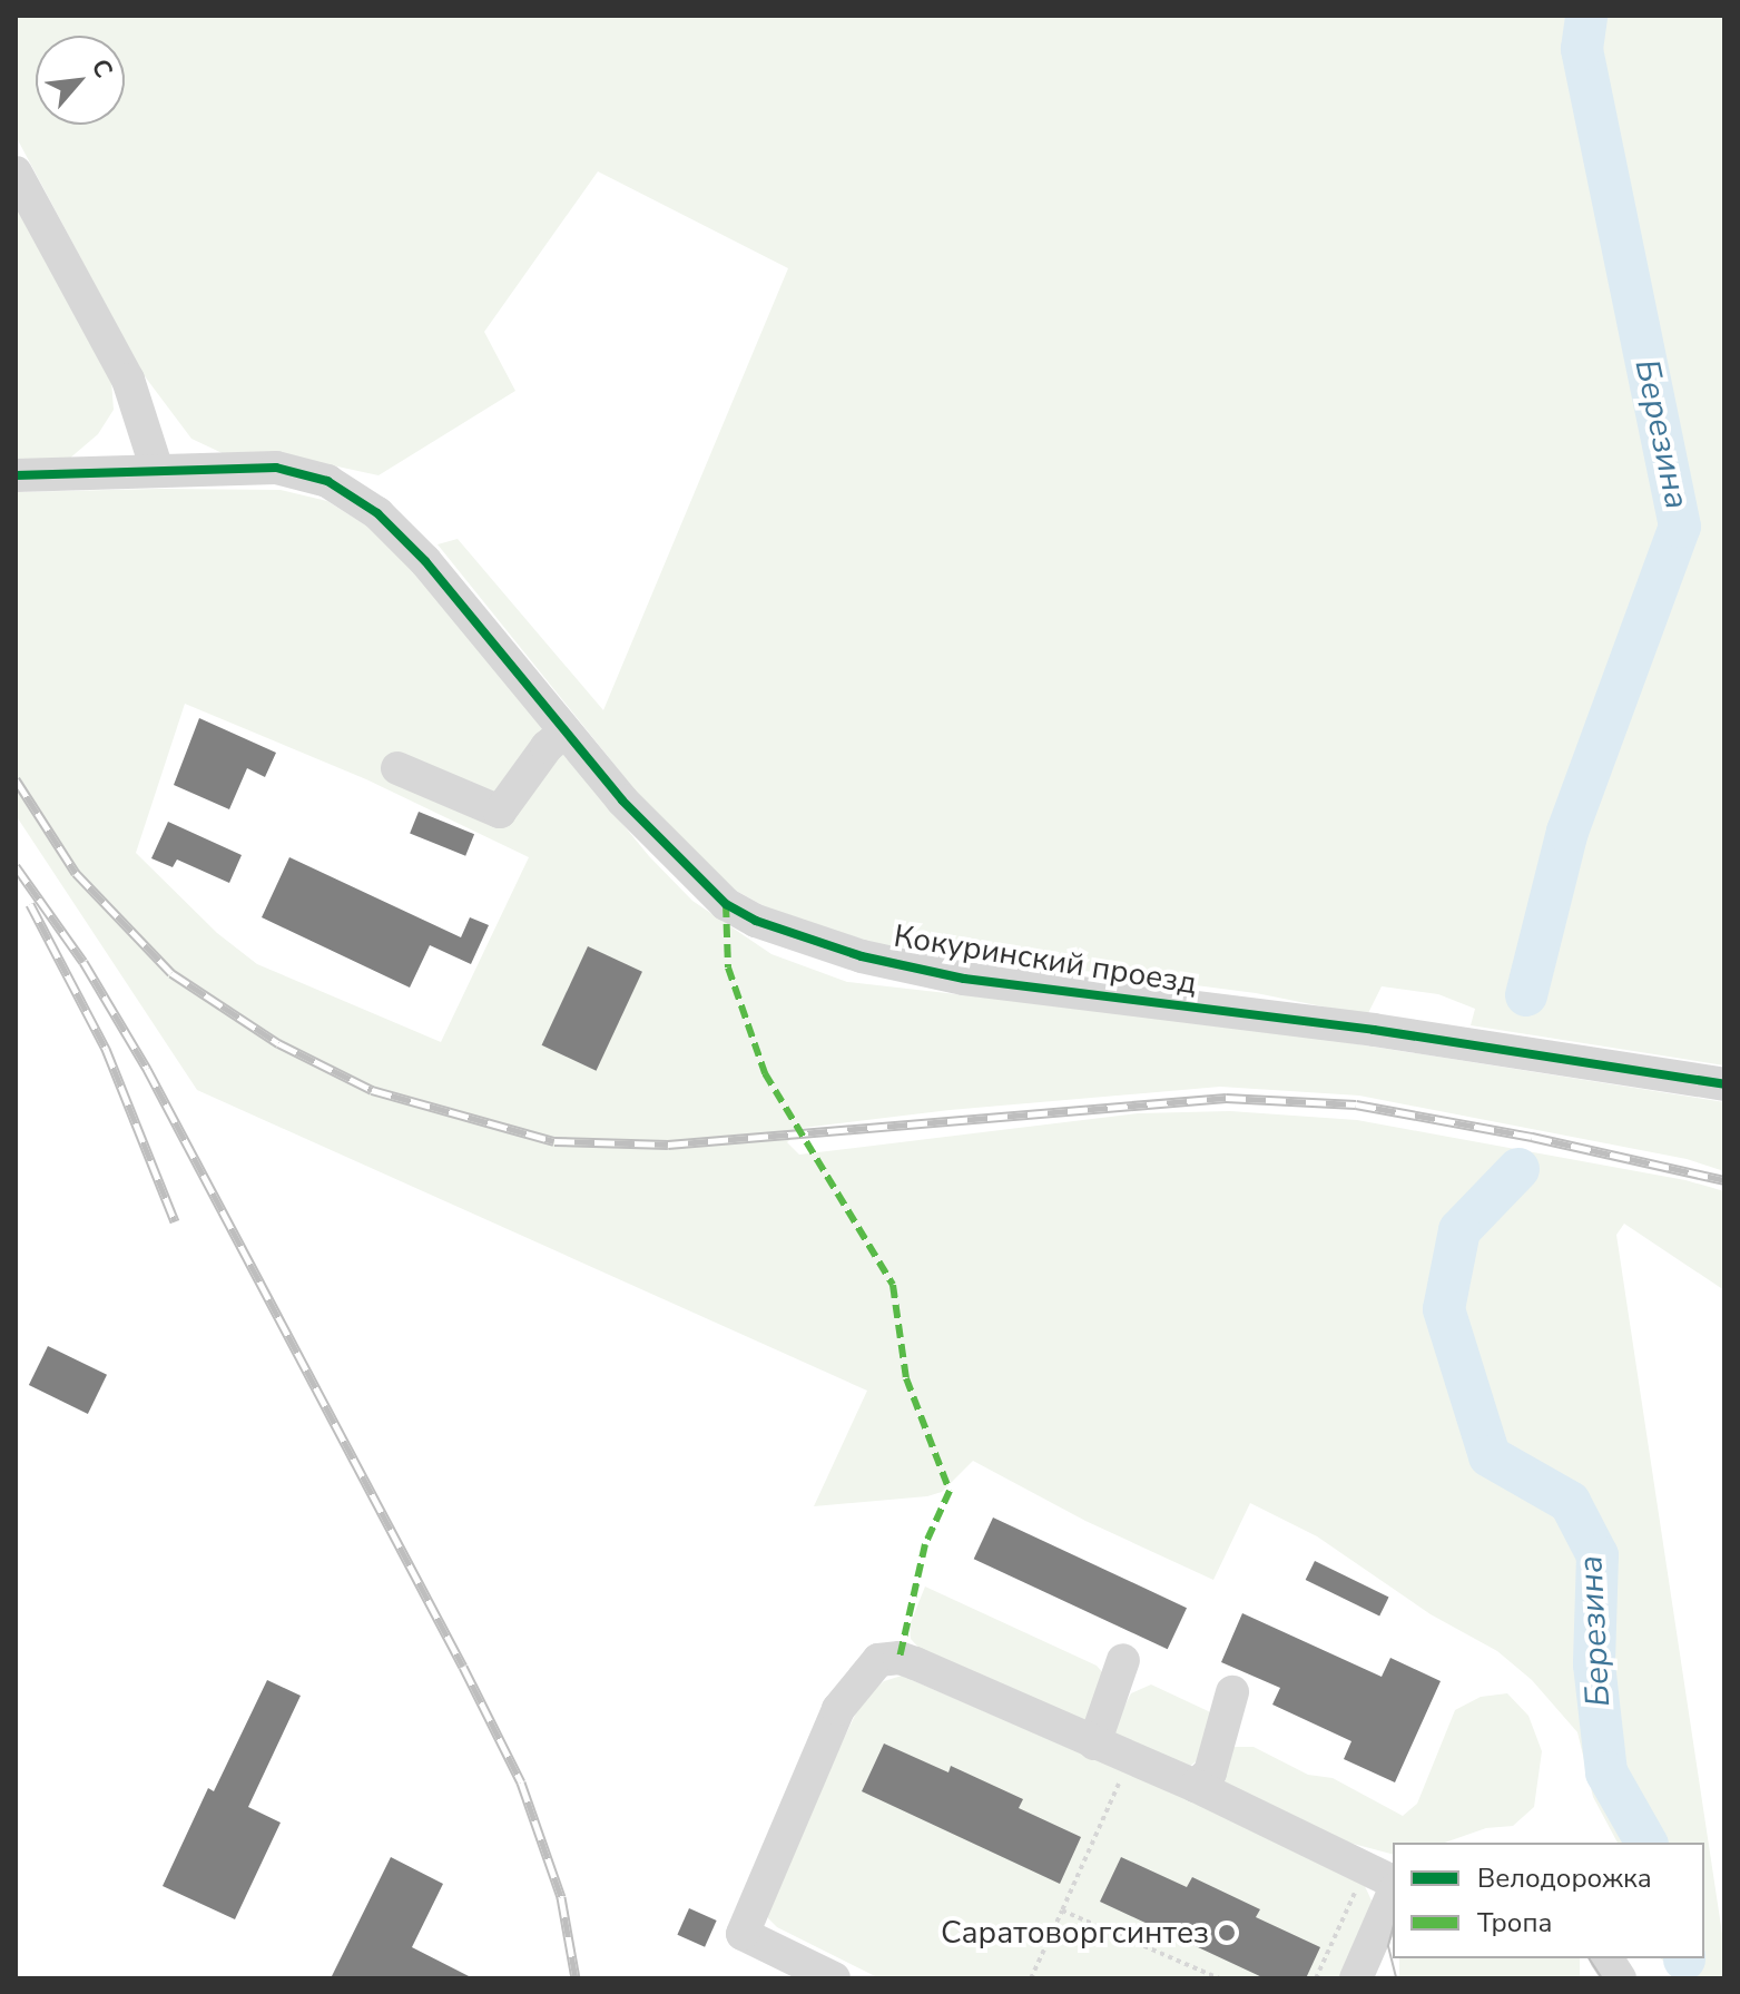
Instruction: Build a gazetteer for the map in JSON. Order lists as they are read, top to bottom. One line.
{"streets":{"street":["Кокуринский проезд"]},"water":["Березина"],"places":["Саратоворгсинтез"],"legend":["Велодорожка","Тропа"],"north":"top right"}
